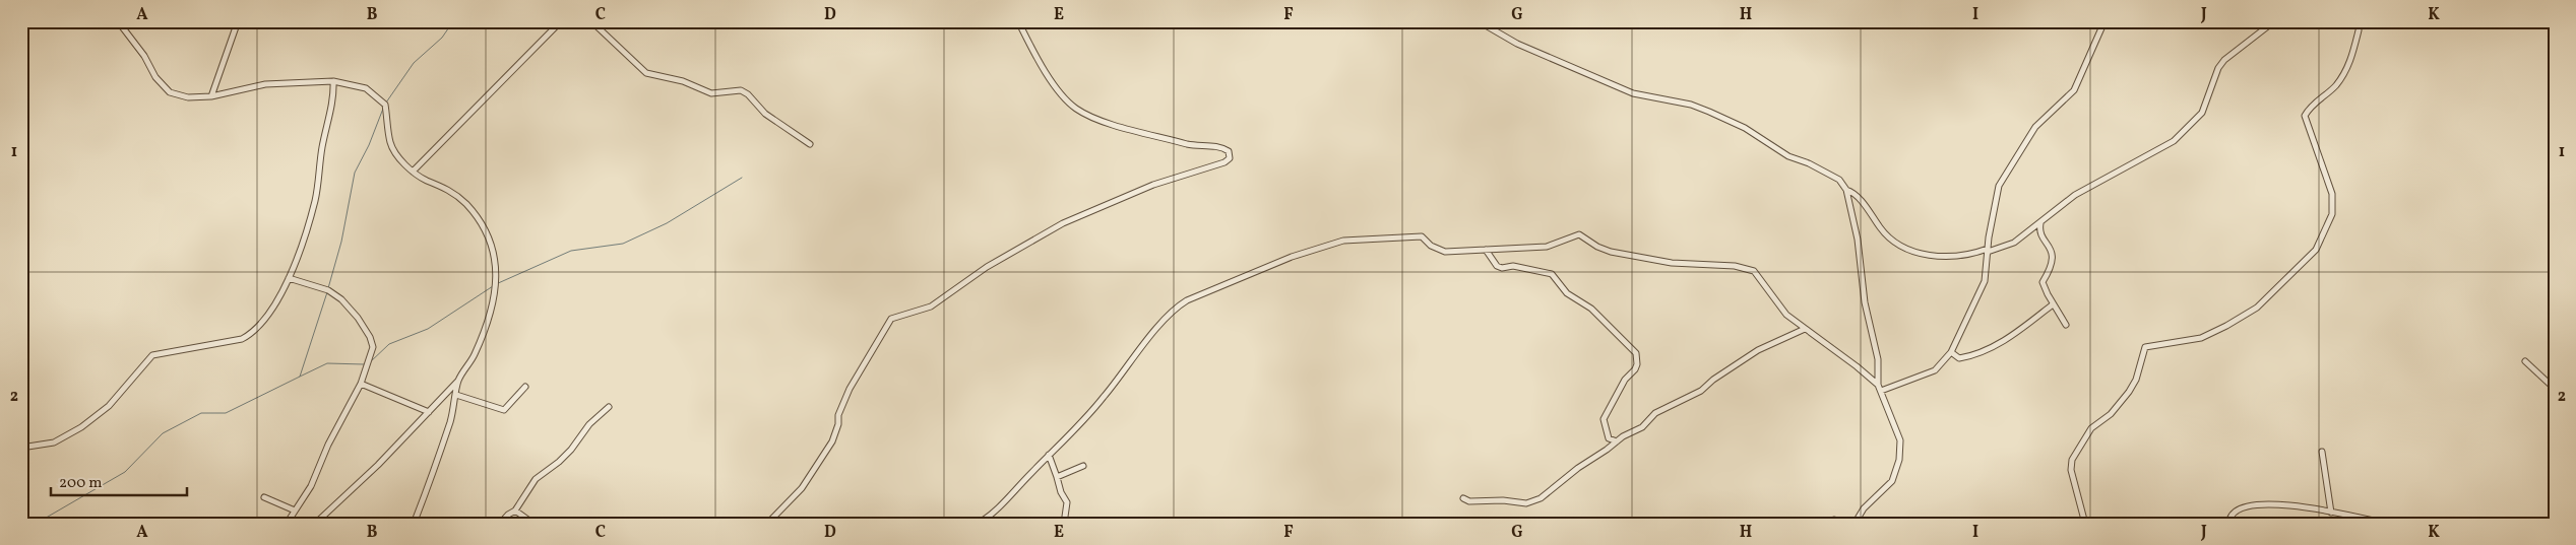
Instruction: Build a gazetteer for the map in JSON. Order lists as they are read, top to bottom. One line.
{"scale_bar":"200 m","grid":{"columns":["A","B","C","D","E","F","G","H","I","J","K"],"rows":["1","2"]}}
